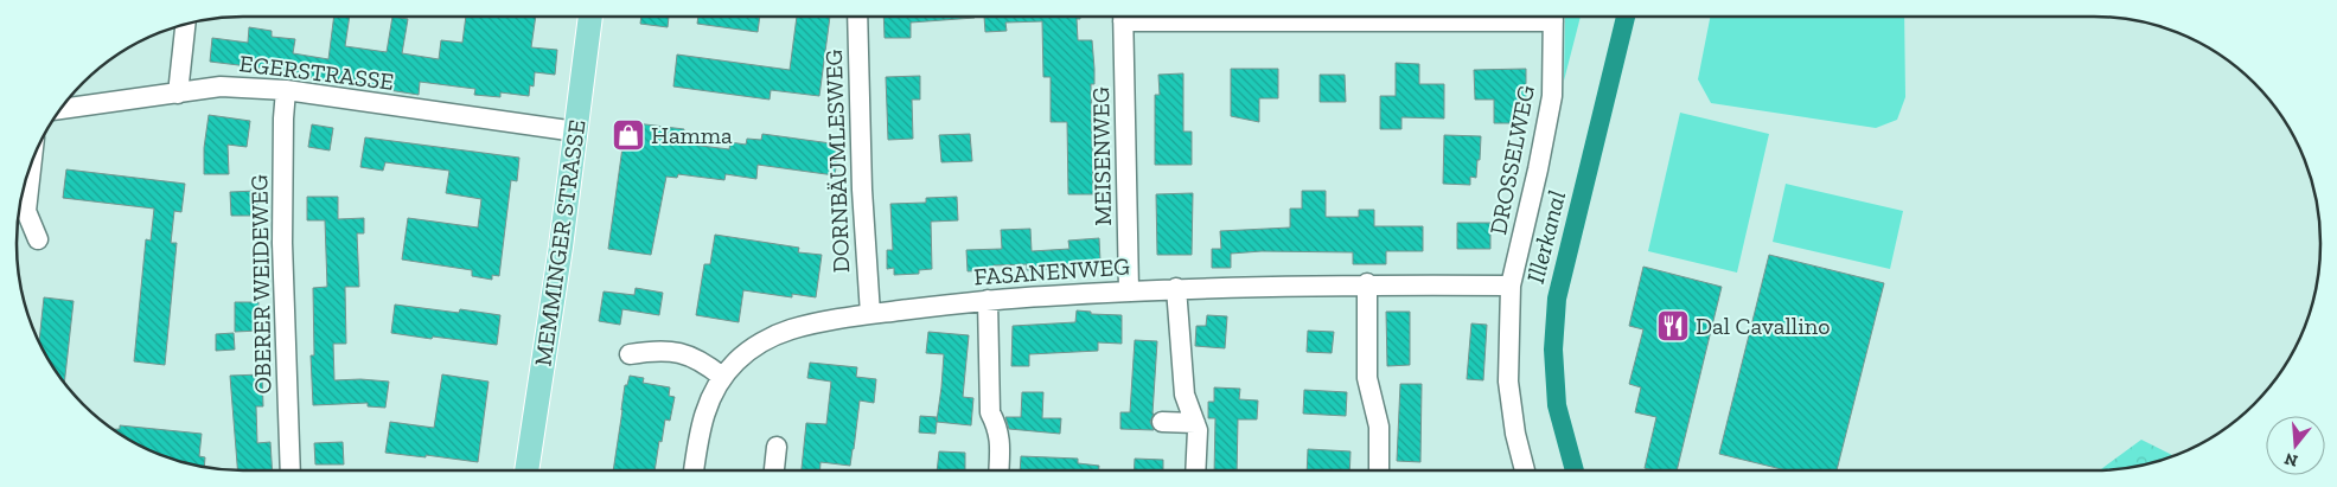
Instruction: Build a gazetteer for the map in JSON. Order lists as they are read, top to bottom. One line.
{"streets":{"main road":["MEMMINGER STRASSE"],"street":["EGERSTRASSE","MEISENWEG","DROSSELWEG","DORNBÄUMLESWEG","FASANENWEG","OBERER WEIDEWEG"]},"crossings":[["EGERSTRASSE","MEMMINGER STRASSE"],["EGERSTRASSE","OBERER WEIDEWEG"],["MEISENWEG","FASANENWEG"],["DROSSELWEG","FASANENWEG"],["DORNBÄUMLESWEG","FASANENWEG"]],"water":["Illerkanal"],"places":{"shop":["Hamma"],"restaurant":["Dal Cavallino"]},"north":"bottom"}
